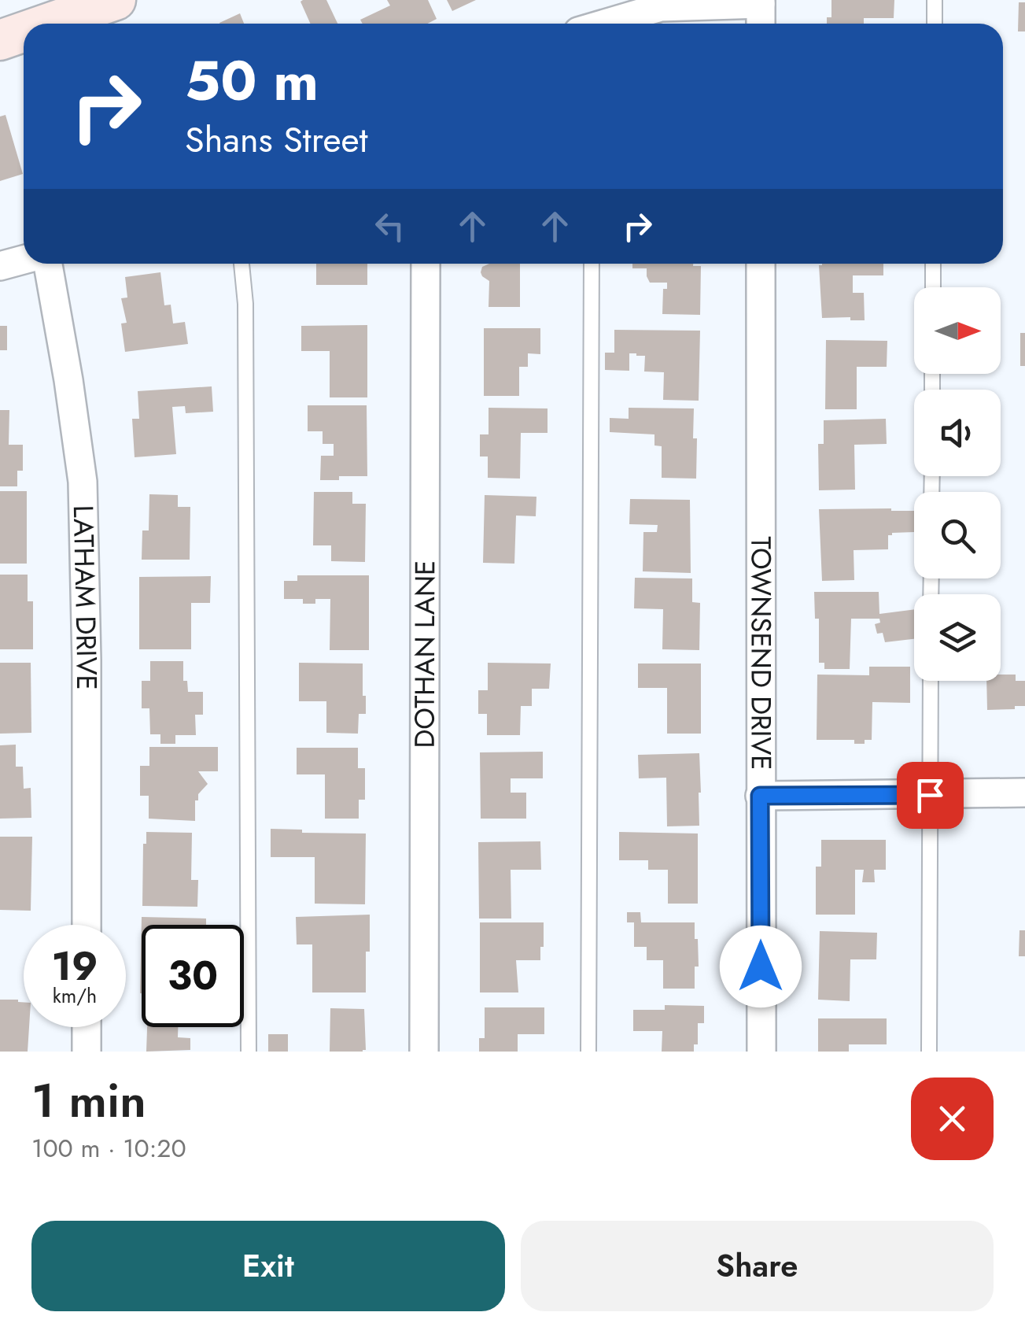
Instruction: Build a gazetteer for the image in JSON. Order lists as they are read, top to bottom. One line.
{"streets":{"street":["LATHAM DRIVE","DOTHAN LANE","TOWNSEND DRIVE"]},"north":"right","page":{"turn":["50 m","Shans Street"],"speed":"19 km/h","limit":"30","heading":["1 min","100 m · 10:20"],"buttons":["Exit","Share"]}}
